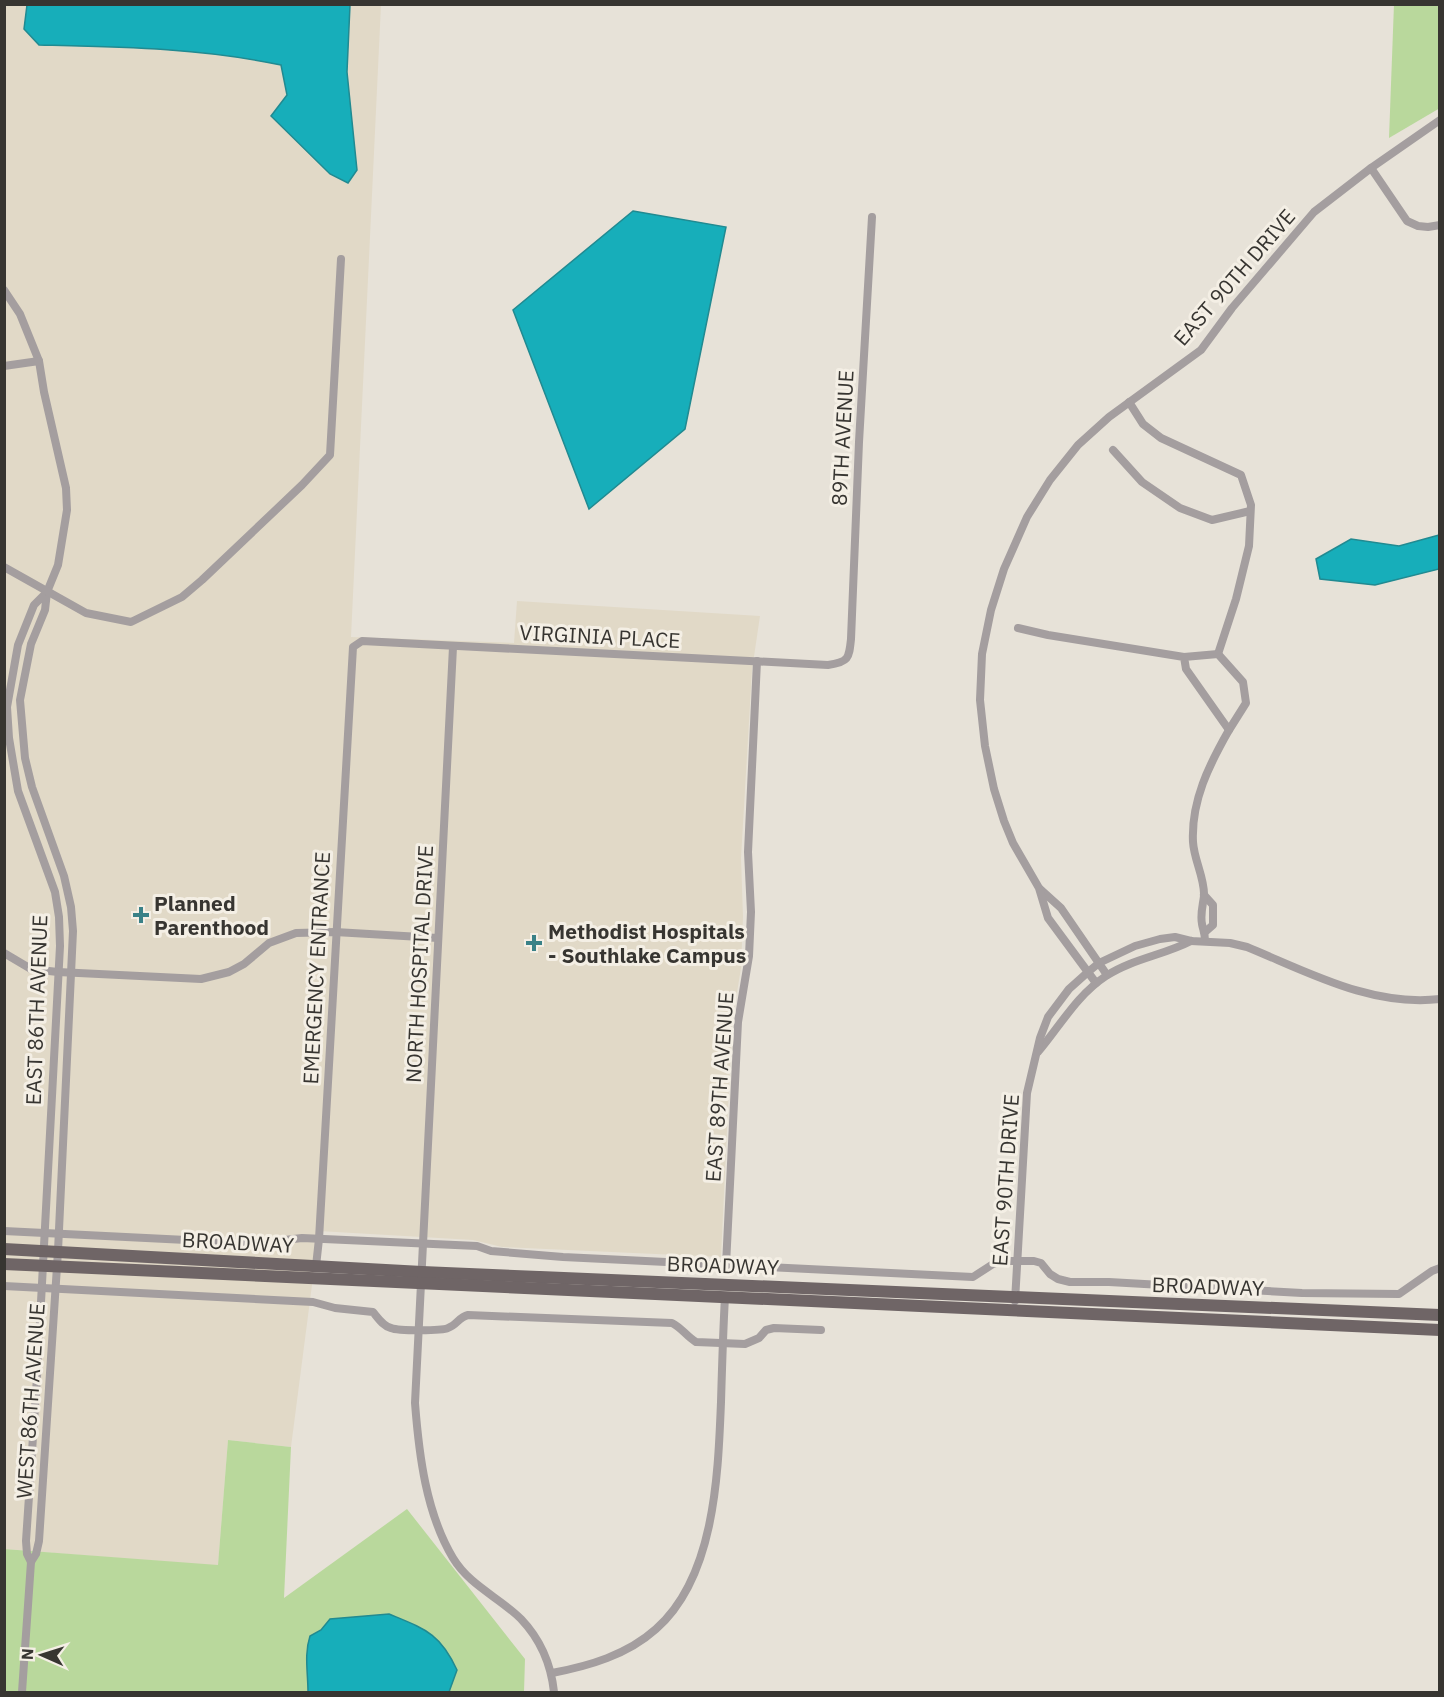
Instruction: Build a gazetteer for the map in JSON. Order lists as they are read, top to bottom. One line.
{"streets":{"main road":["BROADWAY"],"street":["EAST 90TH DRIVE","89TH AVENUE","VIRGINIA PLACE","NORTH HOSPITAL DRIVE","EMERGENCY ENTRANCE","EAST 86TH AVENUE","EAST 89TH AVENUE","WEST 86TH AVENUE"]},"crossings":[["EAST 90TH DRIVE","BROADWAY"],["89TH AVENUE","VIRGINIA PLACE"],["VIRGINIA PLACE","NORTH HOSPITAL DRIVE"],["VIRGINIA PLACE","EMERGENCY ENTRANCE"],["VIRGINIA PLACE","EAST 89TH AVENUE"],["NORTH HOSPITAL DRIVE","BROADWAY"],["EMERGENCY ENTRANCE","BROADWAY"],["EAST 86TH AVENUE","BROADWAY"],["EAST 86TH AVENUE","WEST 86TH AVENUE"],["BROADWAY","WEST 86TH AVENUE"]],"places":{"health":["Planned Parenthood","Methodist Hospitals - Southlake Campus"]},"north":"left"}
